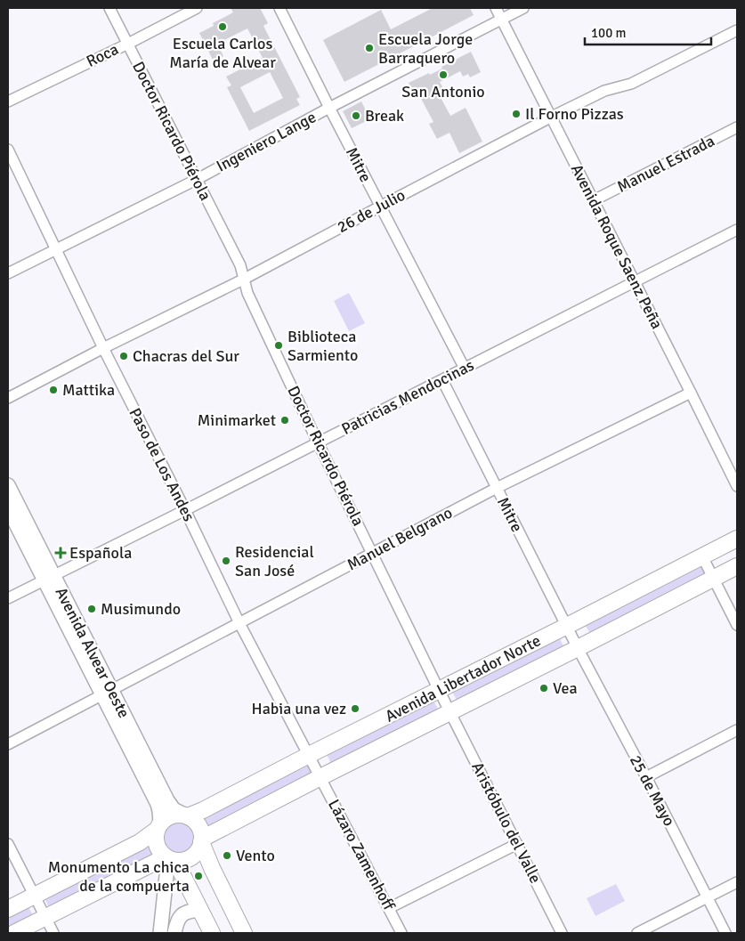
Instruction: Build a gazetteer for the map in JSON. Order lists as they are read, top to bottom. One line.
{"streets":{"highway":["Avenida Libertador Norte"],"main road":["Avenida Alvear Oeste"],"street":["Roca","Doctor Ricardo Piérola","Ingeniero Lange","Manuel Estrada","Mitre","26 de Julio","Avenida Roque Saenz Peña","Patricias Mendocinas","Paso de Los Andes","Manuel Belgrano","25 de Mayo","Aristóbulo del Valle","Lázaro Zamenhoff"]},"crossings":[["Roca","Doctor Ricardo Piérola"],["Doctor Ricardo Piérola","Ingeniero Lange"],["Doctor Ricardo Piérola","26 de Julio"],["Doctor Ricardo Piérola","Patricias Mendocinas"],["Doctor Ricardo Piérola","Manuel Belgrano"],["Doctor Ricardo Piérola","Avenida Libertador Norte"],["Doctor Ricardo Piérola","Aristóbulo del Valle"],["Ingeniero Lange","Mitre"],["Ingeniero Lange","Avenida Roque Saenz Peña"],["Ingeniero Lange","Paso de Los Andes"],["Manuel Estrada","Avenida Roque Saenz Peña"],["Mitre","26 de Julio"],["Mitre","Patricias Mendocinas"],["Mitre","Manuel Belgrano"],["Mitre","Avenida Libertador Norte"],["Mitre","25 de Mayo"],["26 de Julio","Avenida Roque Saenz Peña"],["26 de Julio","Paso de Los Andes"],["Avenida Roque Saenz Peña","Patricias Mendocinas"],["Avenida Roque Saenz Peña","Manuel Belgrano"],["Patricias Mendocinas","Paso de Los Andes"],["Patricias Mendocinas","Avenida Alvear Oeste"],["Paso de Los Andes","Manuel Belgrano"],["Paso de Los Andes","Avenida Libertador Norte"],["Paso de Los Andes","Lázaro Zamenhoff"],["Manuel Belgrano","Avenida Alvear Oeste"],["Avenida Alvear Oeste","Avenida Libertador Norte"],["Avenida Libertador Norte","25 de Mayo"],["Avenida Libertador Norte","Aristóbulo del Valle"],["Avenida Libertador Norte","Lázaro Zamenhoff"]],"places":{"other":["Escuela Carlos María de Alvear","Escuela Jorge Barraquero","San Antonio","Il Forno Pizzas","Break","Biblioteca Sarmiento","Chacras del Sur","Mattika","Minimarket","Residencial San José","Musimundo","Vea","Habia una vez","Vento","Monumento La chica de la compuerta"],"health":["Española"]},"scale_bar":"100 m"}
